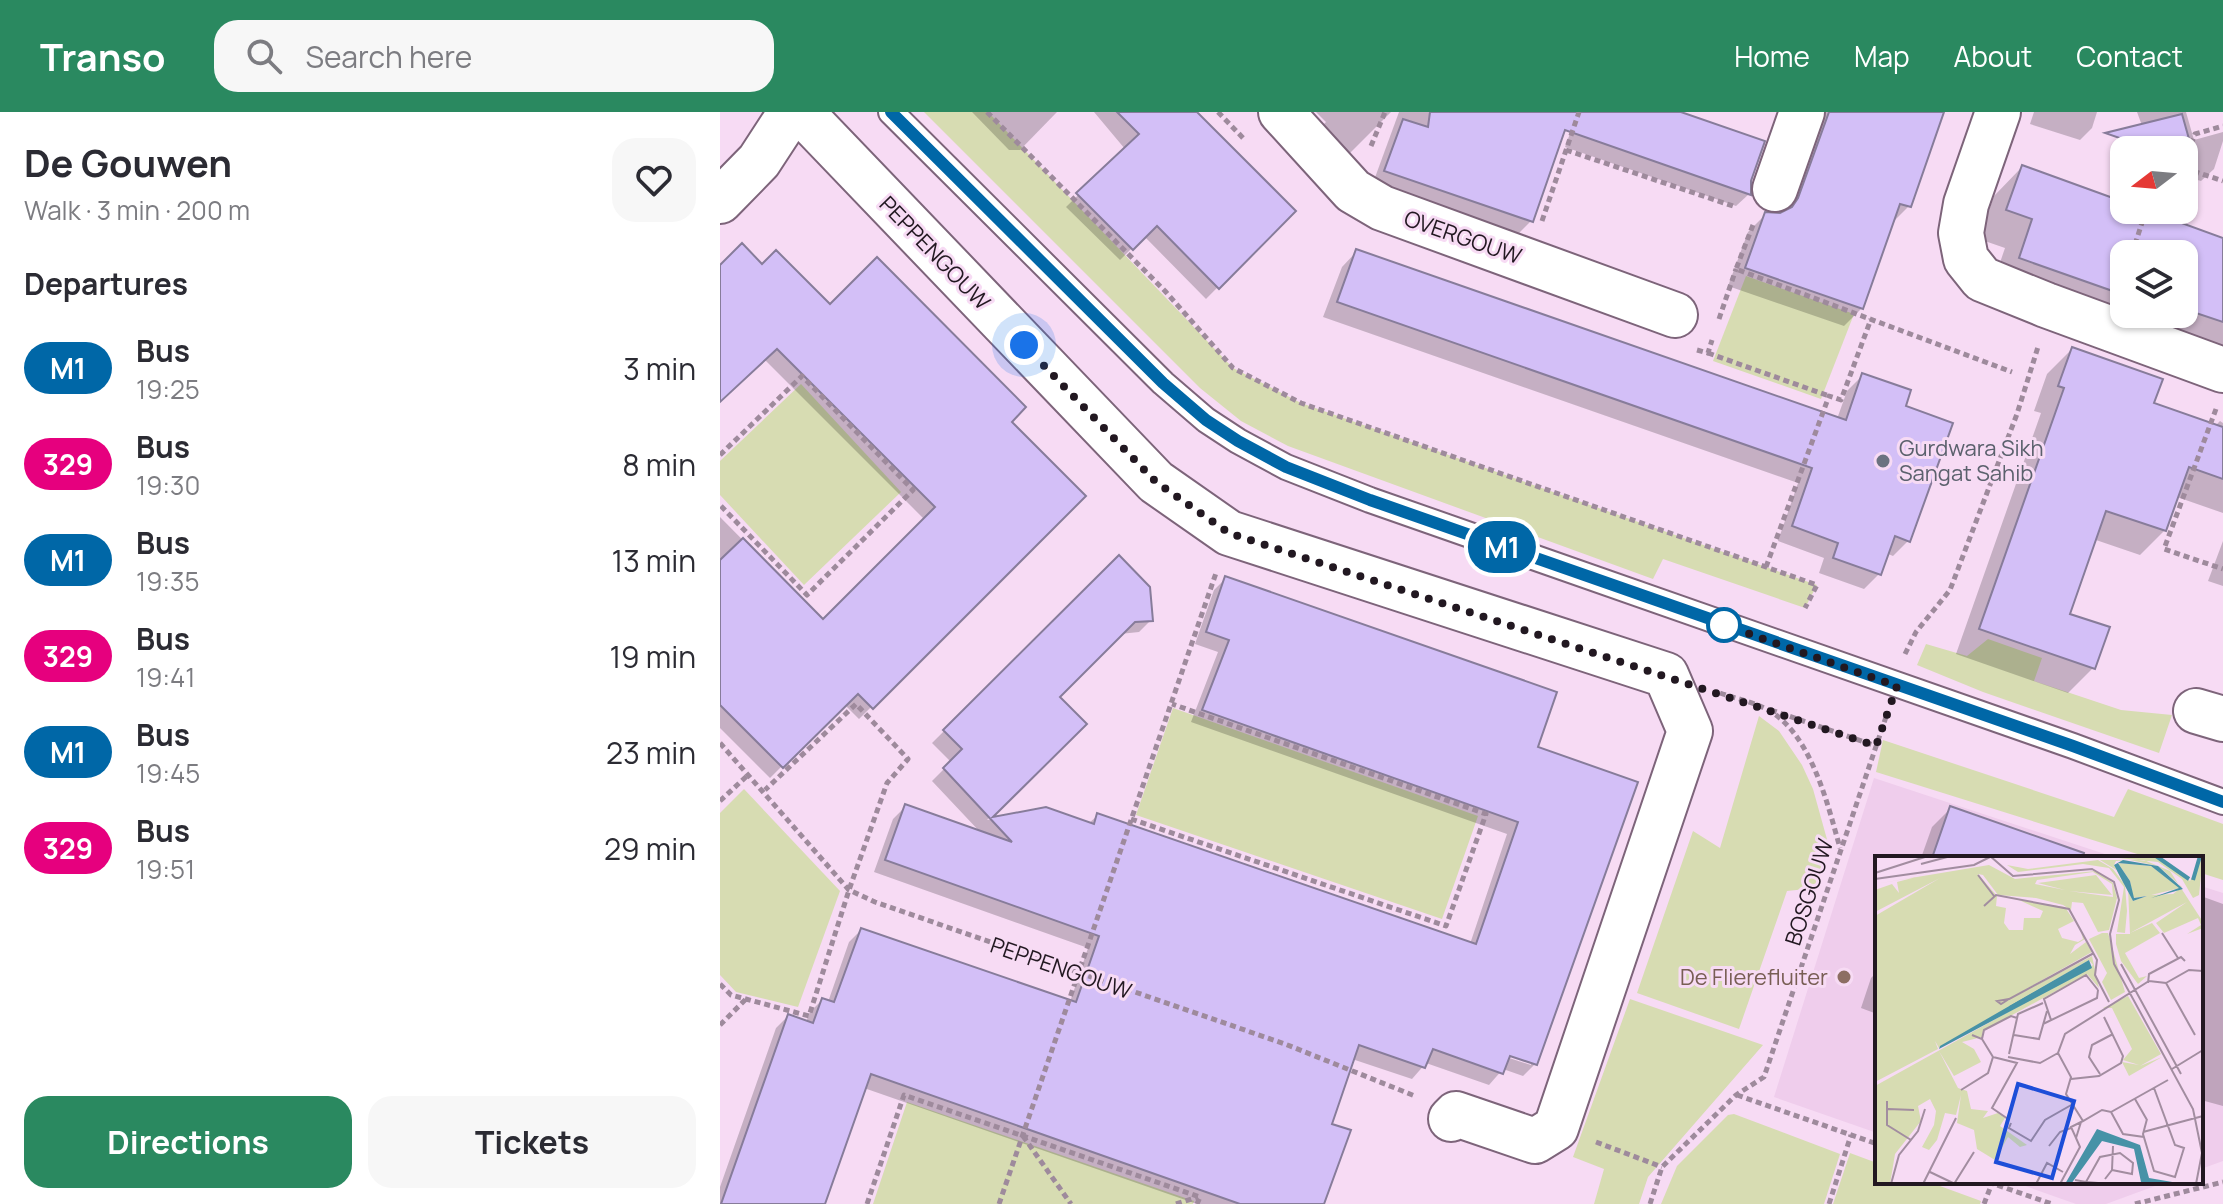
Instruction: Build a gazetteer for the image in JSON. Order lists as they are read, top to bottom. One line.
{"streets":{"street":["OVERGOUW","PEPPENGOUW"],"path":["BOSGOUW"]},"places":["Gurdwara Sikh Sangat Sahib","De Flierefluiter"],"lines":["bus line M1"],"north":"left","page":{"header":"Transo","search":"Search here","nav":["Home","Map","About","Contact"],"heading":[["De Gouwen","Walk · 3 min · 200 m"],"Departures"],"on_map":"M1","list":[{"mark":"M1","name":"Bus","note":"19:25","value":"3 min"},{"mark":"329","name":"Bus","note":"19:30","value":"8 min"},{"mark":"M1","name":"Bus","note":"19:35","value":"13 min"},{"mark":"329","name":"Bus","note":"19:41","value":"19 min"},{"mark":"M1","name":"Bus","note":"19:45","value":"23 min"},{"mark":"329","name":"Bus","note":"19:51","value":"29 min"}],"buttons":["Directions","Tickets"]}}
